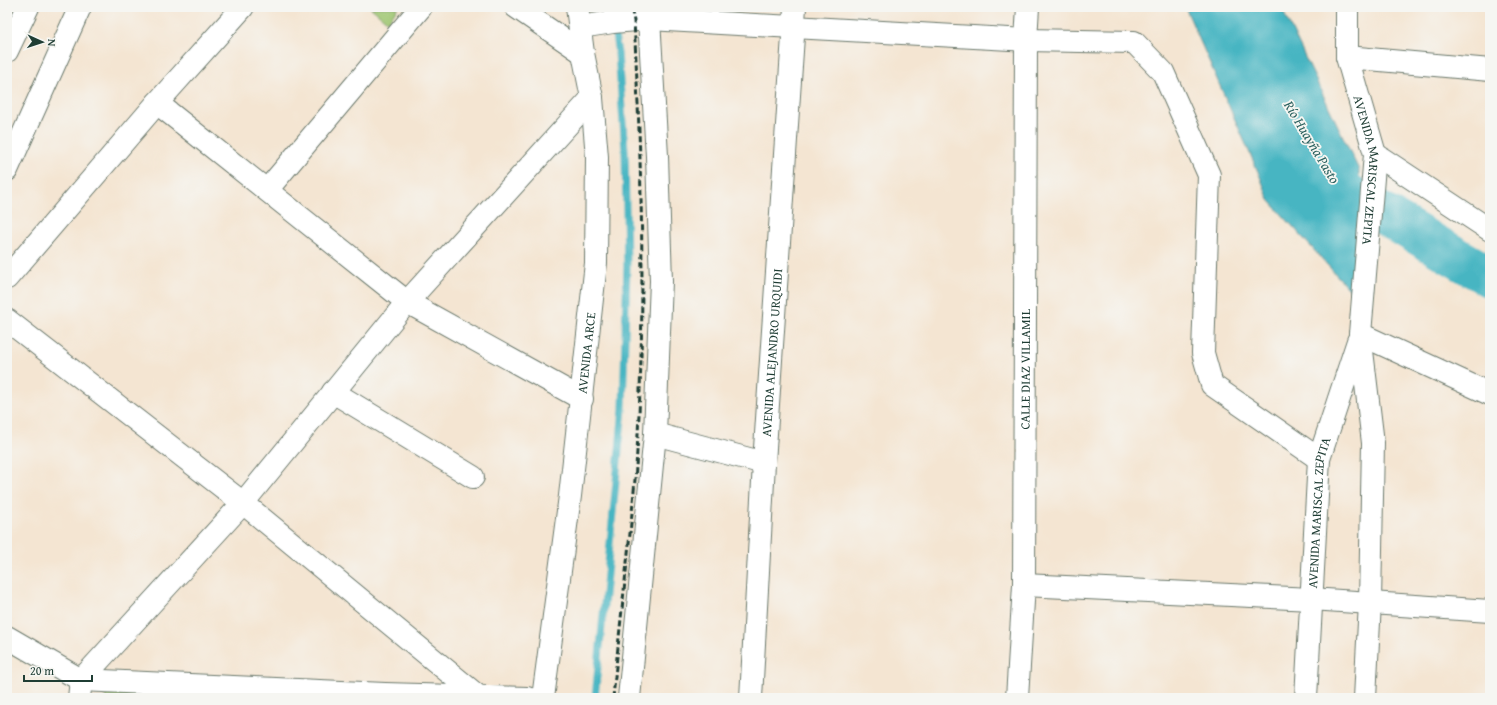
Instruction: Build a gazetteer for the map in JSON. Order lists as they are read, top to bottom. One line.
{"streets":{"main road":["AVENIDA MARISCAL ZEPITA","AVENIDA ALEJANDRO URQUIDI","AVENIDA ARCE","CALLE DIAZ VILLAMIL"]},"water":["Río Huayña Pasto"],"scale_bar":"20 m","north":"right"}
